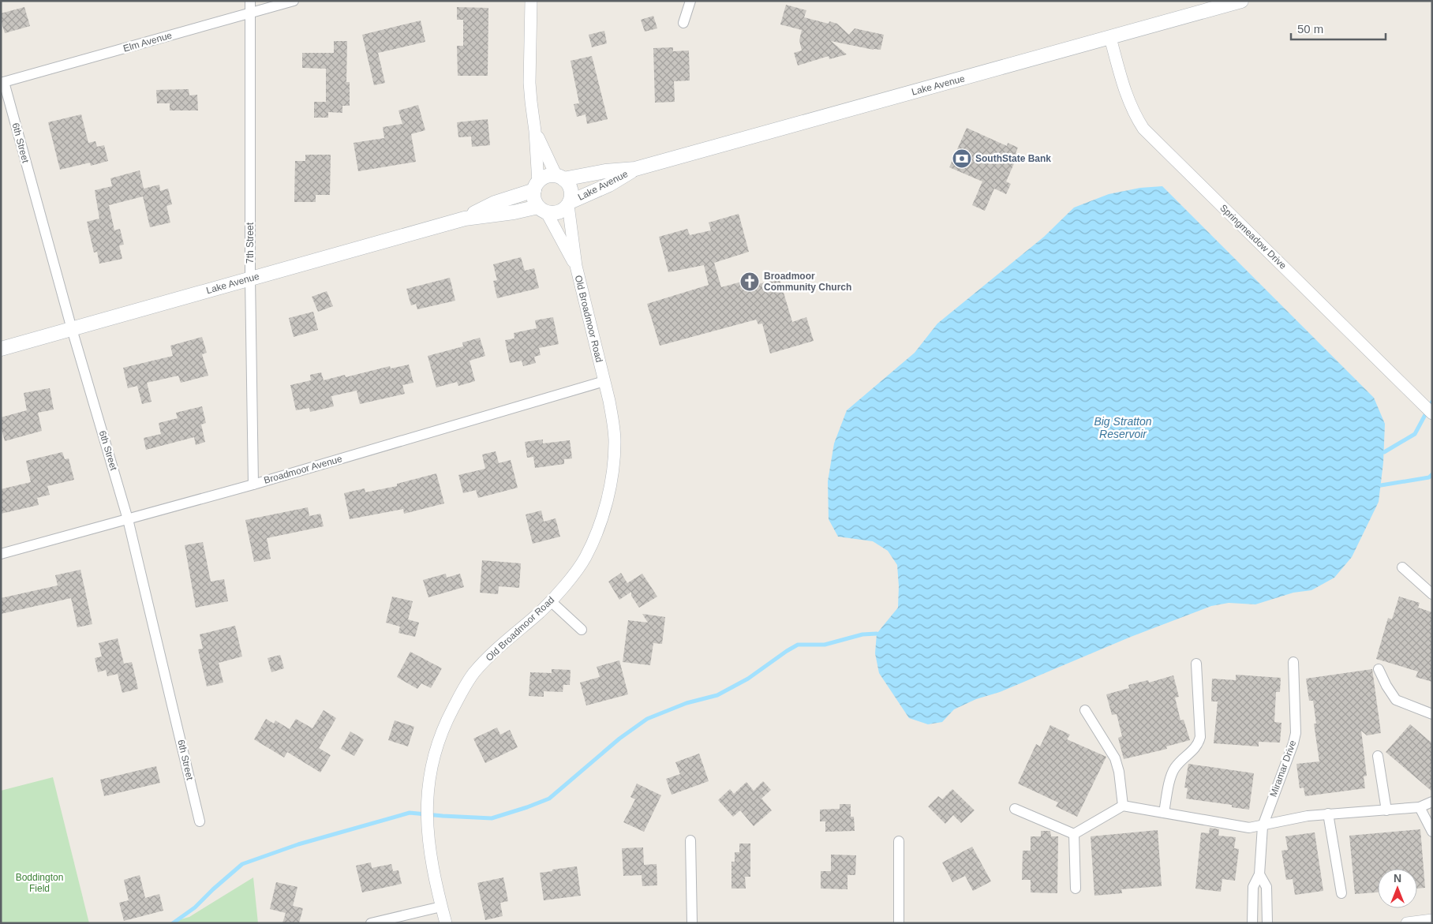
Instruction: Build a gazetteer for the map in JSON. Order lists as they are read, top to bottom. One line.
{"streets":{"main road":["Lake Avenue"],"street":["Elm Avenue","6th Street","Springmeadow Drive","7th Street","Old Broadmoor Road","Broadmoor Avenue","Miramar Drive"]},"crossings":[["Elm Avenue","6th Street"],["Elm Avenue","7th Street"],["Lake Avenue","6th Street"],["Lake Avenue","Springmeadow Drive"],["Lake Avenue","7th Street"],["Lake Avenue","Old Broadmoor Road"],["6th Street","Broadmoor Avenue"],["7th Street","Broadmoor Avenue"],["Old Broadmoor Road","Broadmoor Avenue"]],"water":["Big Stratton Reservoir"],"parks":["Boddington Field"],"places":{"bank":["SouthState Bank"],"church":["Broadmoor Community Church"]},"scale_bar":"50 m","north":"top"}
